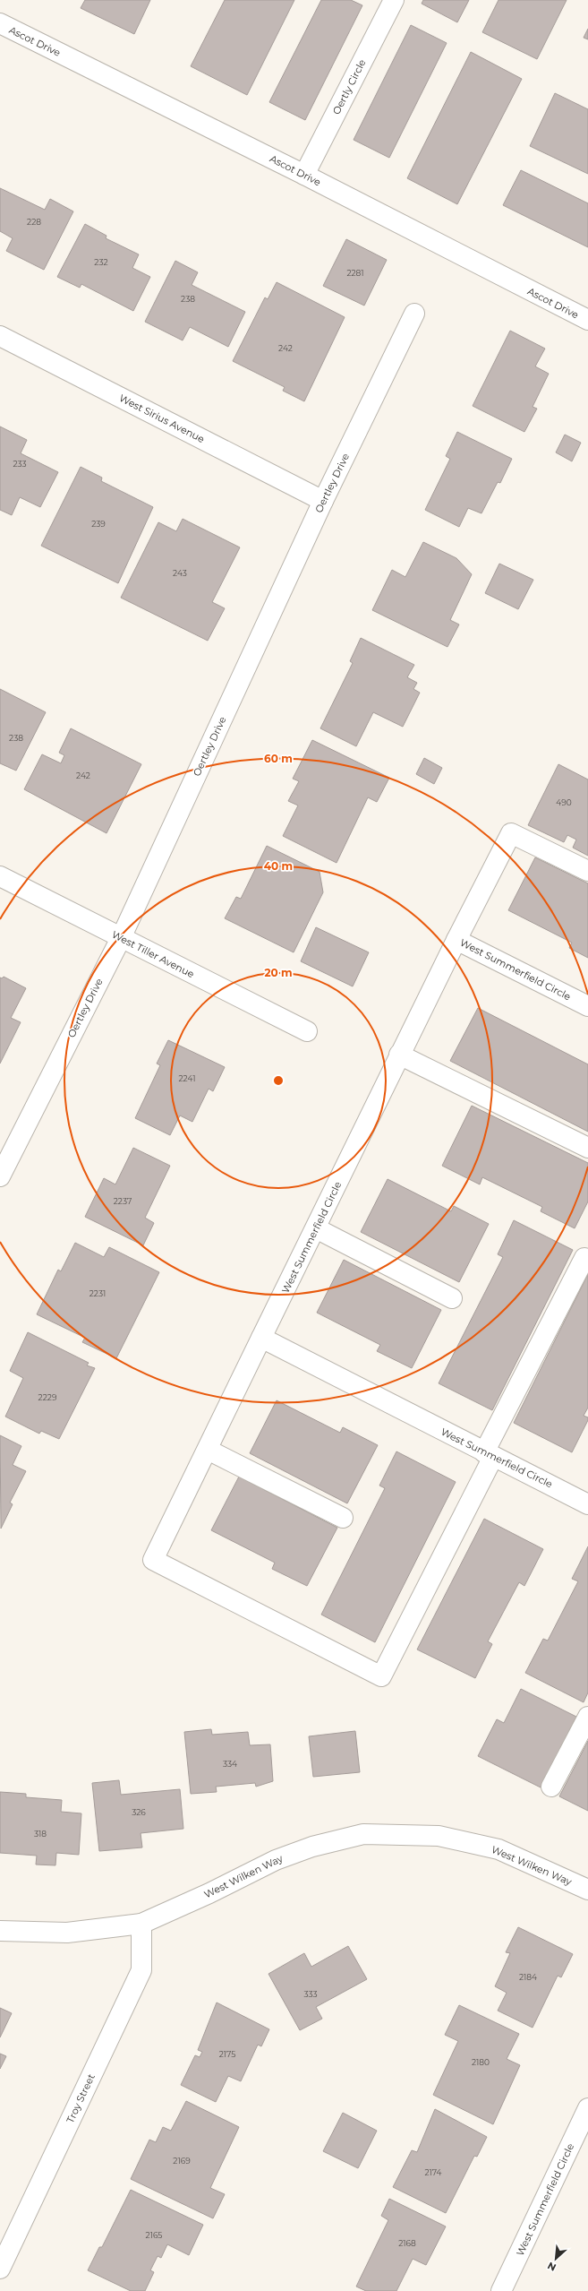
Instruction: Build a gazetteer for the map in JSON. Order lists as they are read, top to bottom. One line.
{"streets":{"street":["Ascot Drive","Oertly Circle","West Sirius Avenue","Oertley Drive","West Tiller Avenue","West Summerfield Circle","West Wilken Way","Troy Street"]},"crossings":[["Ascot Drive","Oertly Circle"],["West Sirius Avenue","Oertley Drive"],["Oertley Drive","West Tiller Avenue"],["West Wilken Way","Troy Street"]],"house_numbers":["228","232","2281","238","242","233","239","243","238","242","490","2241","2237","2231","2229","334","326","318","2184","333","2175","2180","2169","2174","2165","2168"],"north":"bottom left","rings":["60 m","40 m","20 m"]}
